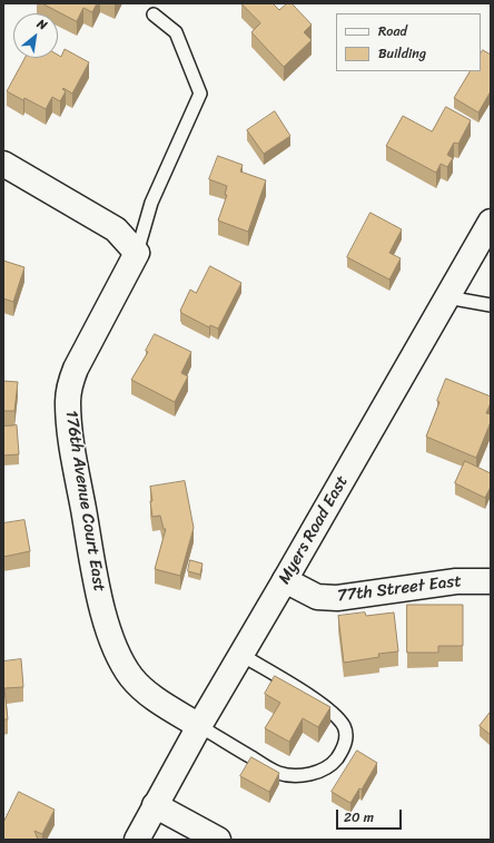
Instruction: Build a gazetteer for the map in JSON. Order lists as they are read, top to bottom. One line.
{"streets":{"street":["176th Avenue Court East","Myers Road East","77th Street East"]},"crossings":[["176th Avenue Court East","Myers Road East"],["Myers Road East","77th Street East"]],"legend":["Road","Building"],"scale_bar":"20 m","north":"top right"}
